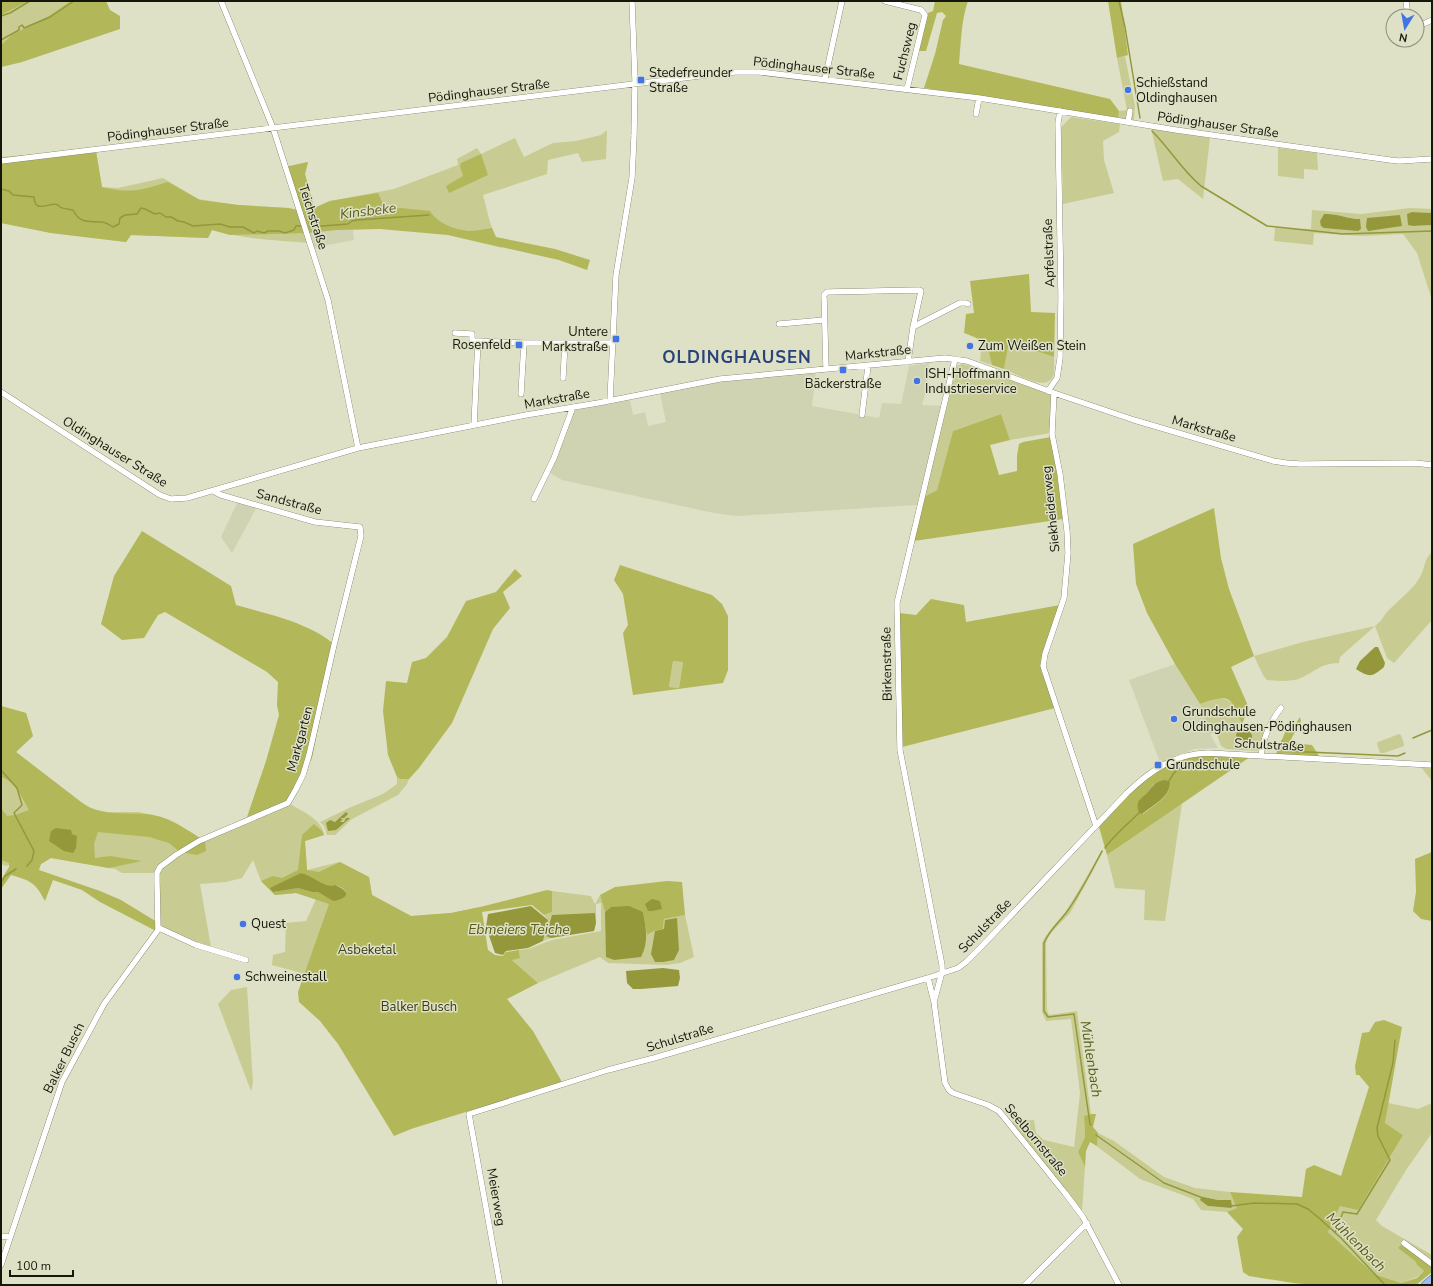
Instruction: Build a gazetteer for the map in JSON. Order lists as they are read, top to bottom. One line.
{"streets":{"street":["Fuchsweg","Pödinghauser Straße","Teichstraße","Apfelstraße","Markstraße","Oldinghauser Straße","Sandstraße","Siekheiderweg","Birkenstraße","Markgarten","Schulstraße","Balker Busch","Seelbornstraße","Meierweg"]},"crossings":[["Fuchsweg","Pödinghauser Straße"],["Pödinghauser Straße","Teichstraße"],["Pödinghauser Straße","Apfelstraße"],["Teichstraße","Markstraße"],["Apfelstraße","Markstraße"],["Apfelstraße","Siekheiderweg"],["Markstraße","Oldinghauser Straße"],["Markstraße","Siekheiderweg"],["Markstraße","Birkenstraße"],["Oldinghauser Straße","Sandstraße"],["Sandstraße","Markgarten"],["Siekheiderweg","Schulstraße"],["Birkenstraße","Schulstraße"],["Birkenstraße","Seelbornstraße"],["Markgarten","Balker Busch"],["Schulstraße","Seelbornstraße"],["Schulstraße","Meierweg"]],"districts":["OLDINGHAUSEN"],"water":["Kinsbeke","Ebmeiers Teiche","Mühlenbach"],"parks":["Asbeketal","Balker Busch"],"places":{"transit":["Stedefreunder Straße","Untere Markstraße","Rosenfeld","Bäckerstraße","Grundschule"],"other":["Schießstand Oldinghausen","Zum Weißen Stein","ISH-Hoffmann Industrieservice","Grundschule Oldinghausen-Pödinghausen","Quest","Schweinestall"]},"scale_bar":"100 m","north":"bottom"}
